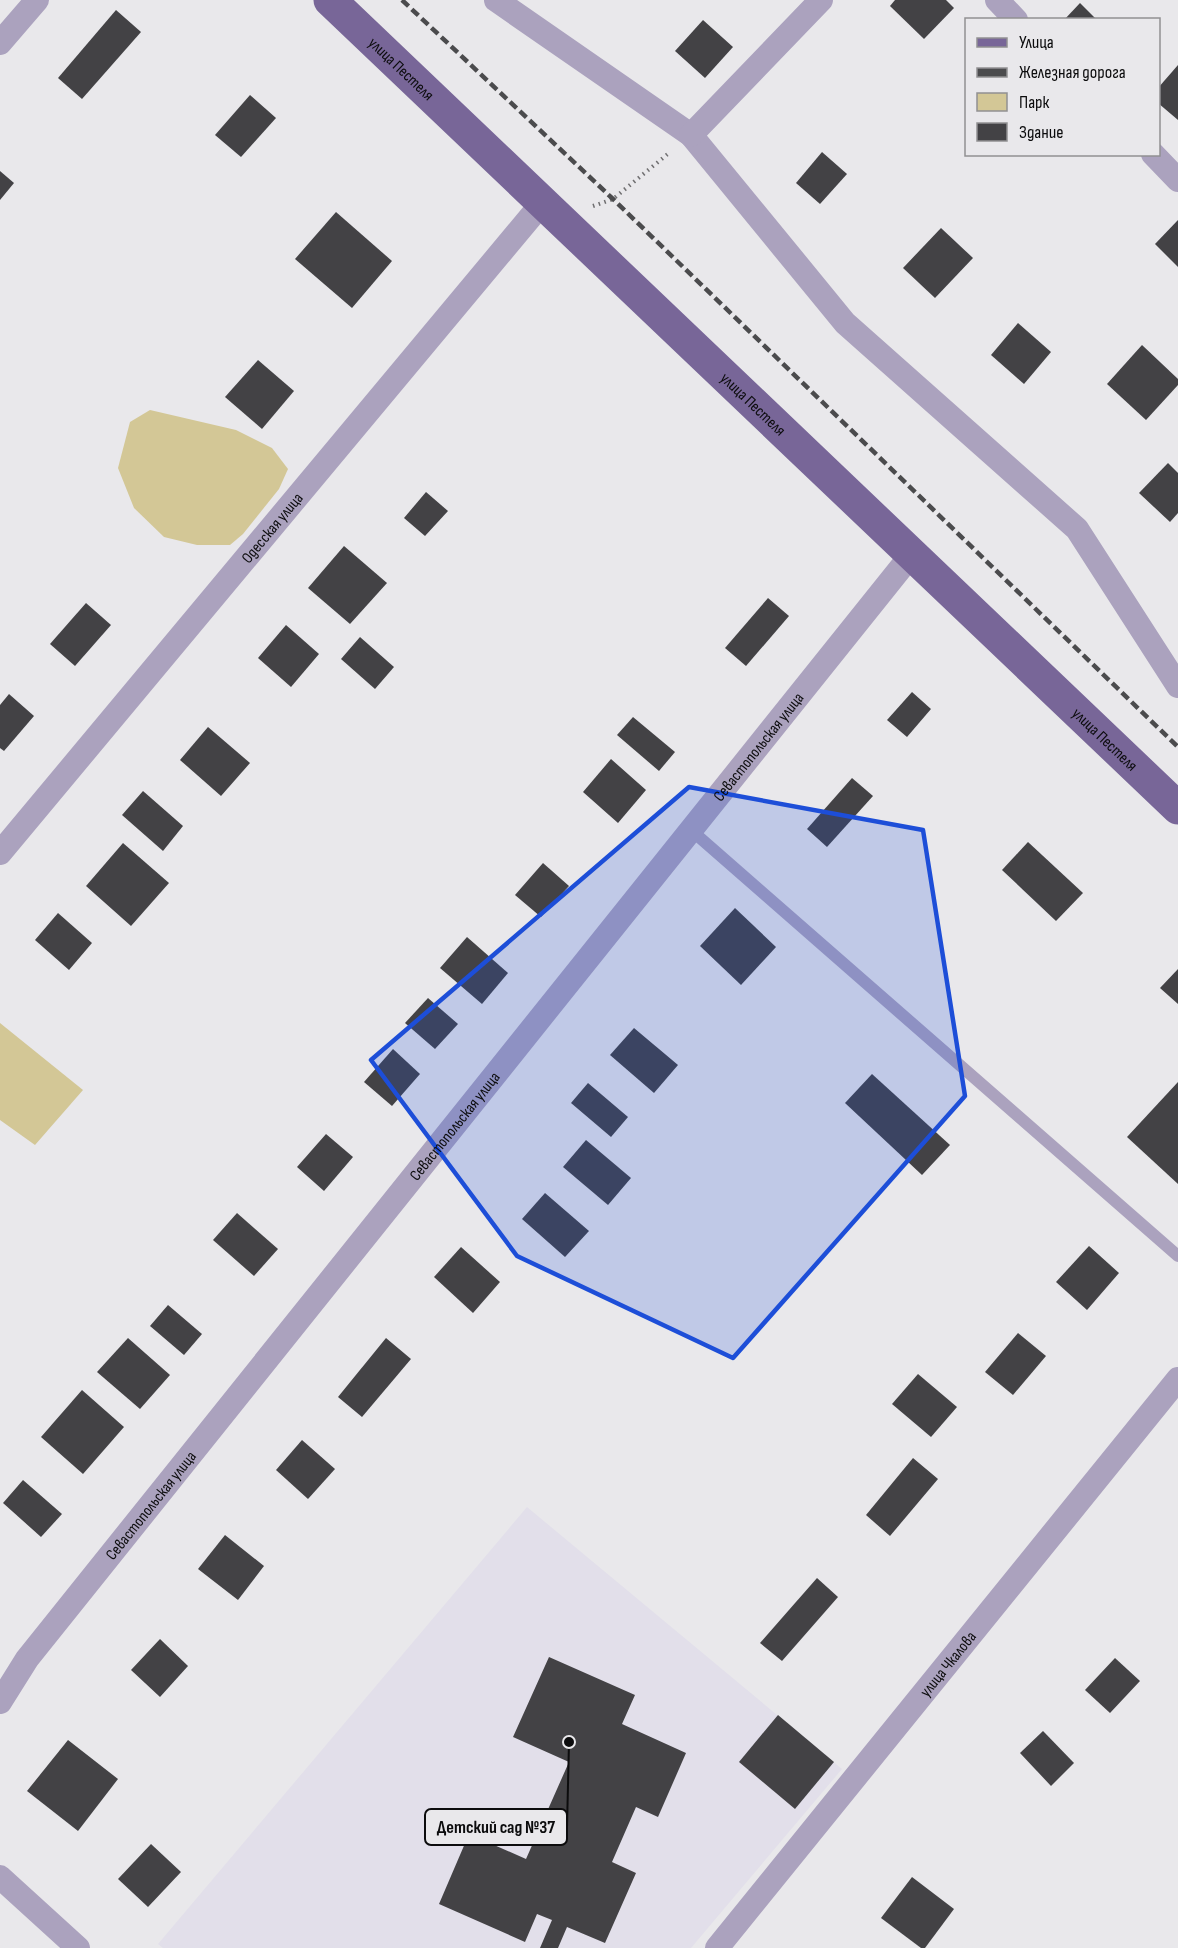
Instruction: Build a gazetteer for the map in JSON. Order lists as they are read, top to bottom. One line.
{"streets":{"main road":["улица Пестеля"],"street":["Одесская улица","Севастопольская улица","улица Чкалова"]},"crossings":[["улица Пестеля","Одесская улица"],["улица Пестеля","Севастопольская улица"]],"places":["Детский сад №37"],"legend":["Улица","Железная дорога","Парк","Здание"]}
